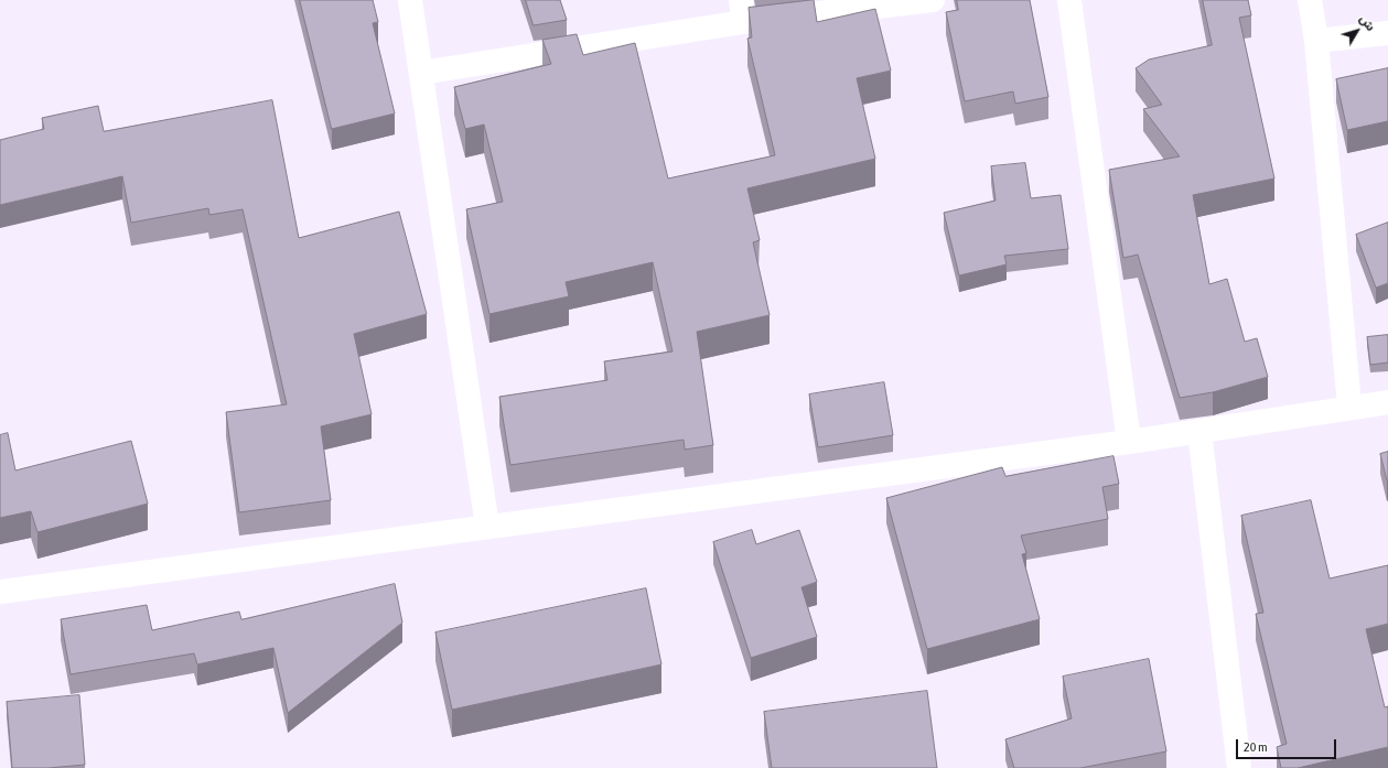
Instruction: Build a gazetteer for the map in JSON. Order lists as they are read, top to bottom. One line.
{"scale_bar":"20 m","north":"top right"}
